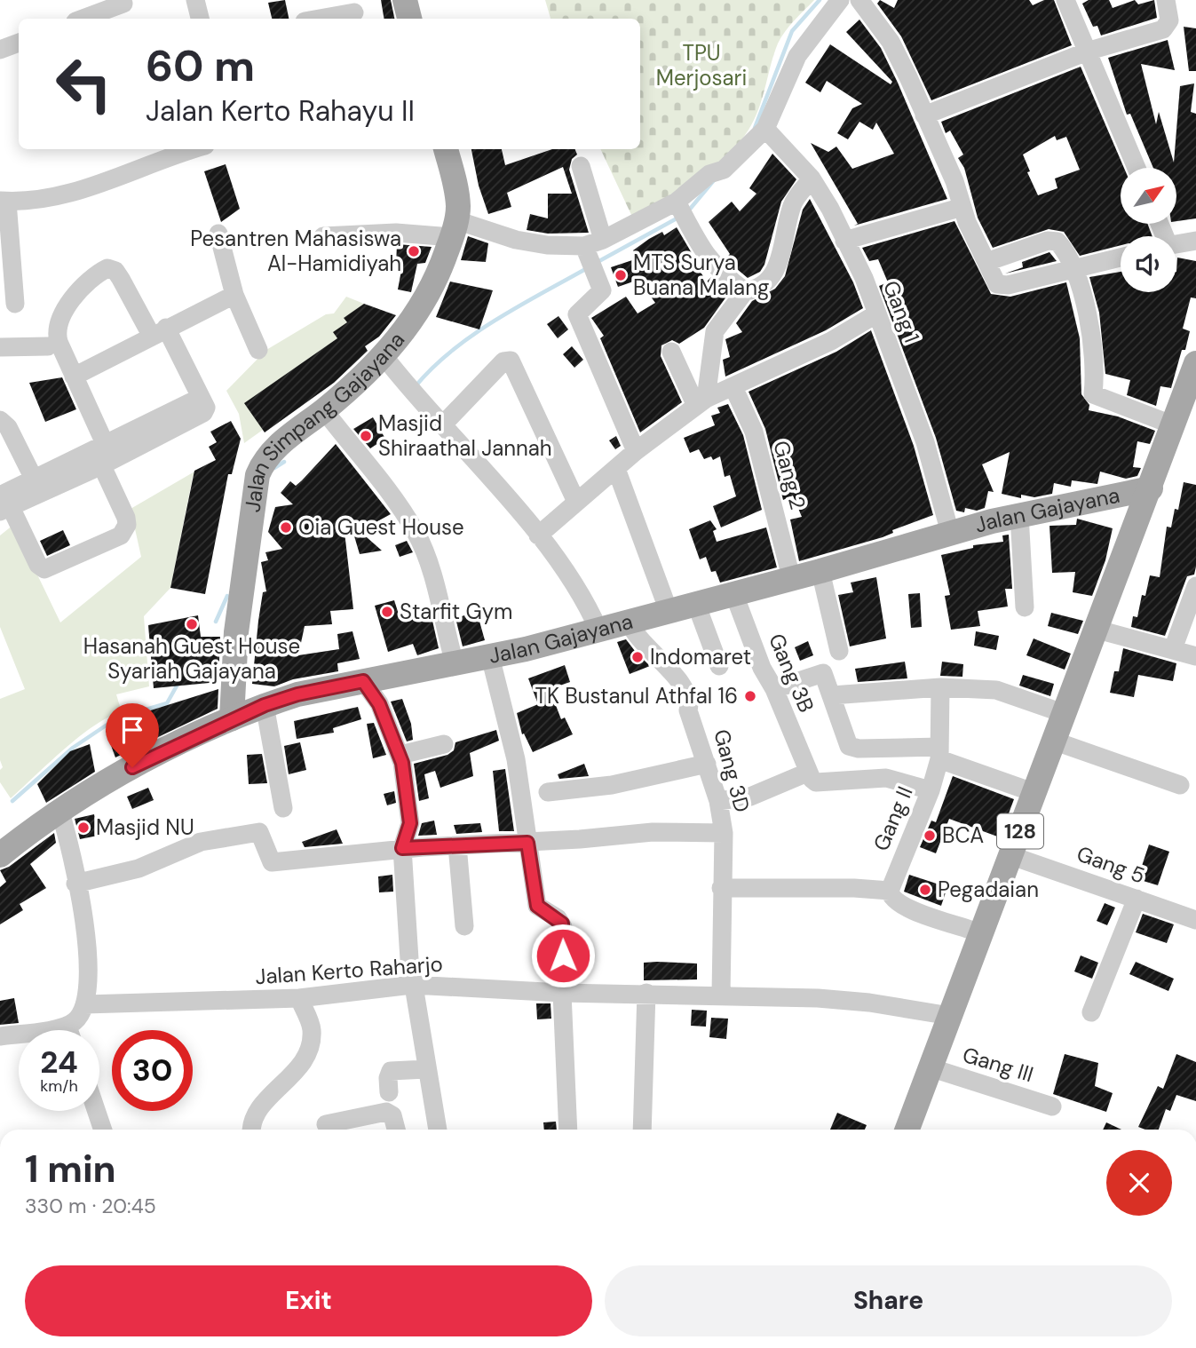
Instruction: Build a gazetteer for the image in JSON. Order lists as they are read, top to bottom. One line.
{"streets":{"main road":["Jalan Simpang Gajayana","Jalan Gajayana","128"],"street":["Gang 1","Gang 2","Gang 3B","Gang 3D","Gang II","Gang 5","Jalan Kerto Raharjo","Gang III"]},"crossings":[["Gang 1","Jalan Gajayana"],["Jalan Simpang Gajayana","Jalan Gajayana"],["Gang 2","Jalan Gajayana"],["Jalan Gajayana","Gang 3B"],["Jalan Gajayana","Gang 3D"],["Jalan Gajayana","128"],["Gang 3D","Jalan Kerto Raharjo"],["128","Gang 5"],["128","Jalan Kerto Raharjo"],["128","Gang III"]],"parks":["TPU Merjosari"],"places":["Pesantren Mahasiswa Al-Hamidiyah","MTS Surya Buana Malang","Masjid Shiraathal Jannah","Oia Guest House","Starfit Gym","Hasanah Guest House Syariah Gajayana","Indomaret","TK Bustanul Athfal 16","Masjid NU","BCA","Pegadaian"],"north":"top right","page":{"turn":["60 m","Jalan Kerto Rahayu II"],"speed":"24 km/h","limit":"30","heading":["1 min","330 m · 20:45"],"buttons":["Exit","Share"]}}
